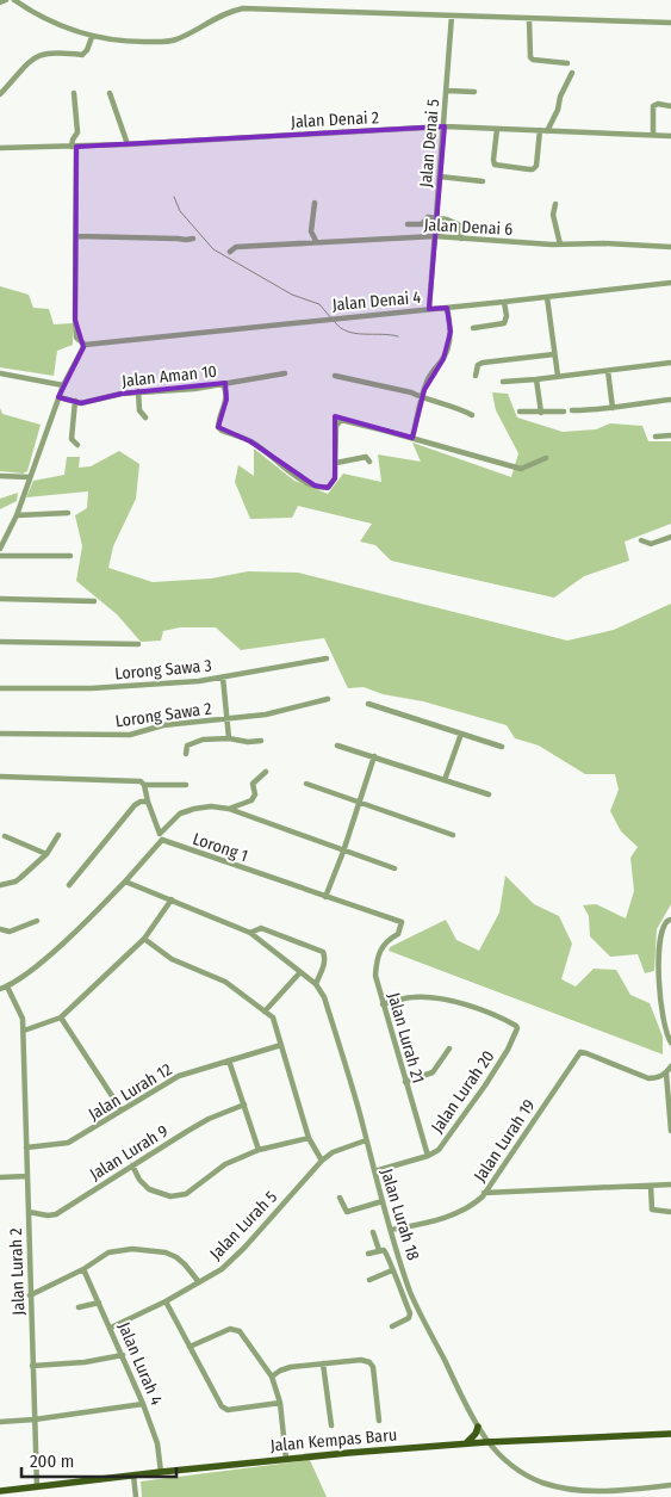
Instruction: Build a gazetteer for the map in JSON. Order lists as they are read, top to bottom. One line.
{"streets":{"main road":["Jalan Kempas Baru"],"street":["Jalan Denai 2","Jalan Denai 5","Jalan Denai 6","Jalan Denai 4","Jalan Aman 10","Lorong Sawa 3","Lorong Sawa 2","Lorong 1","Jalan Lurah 21","Jalan Lurah 12","Jalan Lurah 20","Jalan Lurah 19","Jalan Lurah 9","Jalan Lurah 18","Jalan Lurah 5","Jalan Lurah 2","Jalan Lurah 4"]},"crossings":[["Jalan Denai 2","Jalan Denai 5"],["Jalan Denai 5","Jalan Denai 6"],["Jalan Denai 5","Jalan Denai 4"],["Lorong 1","Jalan Lurah 21"],["Jalan Lurah 21","Jalan Lurah 20"],["Jalan Lurah 12","Jalan Lurah 2"],["Jalan Lurah 20","Jalan Lurah 18"],["Jalan Lurah 19","Jalan Lurah 18"],["Jalan Lurah 9","Jalan Lurah 2"],["Jalan Lurah 18","Jalan Lurah 5"],["Jalan Lurah 18","Jalan Kempas Baru"],["Jalan Lurah 5","Jalan Lurah 4"],["Jalan Lurah 2","Jalan Kempas Baru"],["Jalan Lurah 4","Jalan Kempas Baru"]],"scale_bar":"200 m"}
